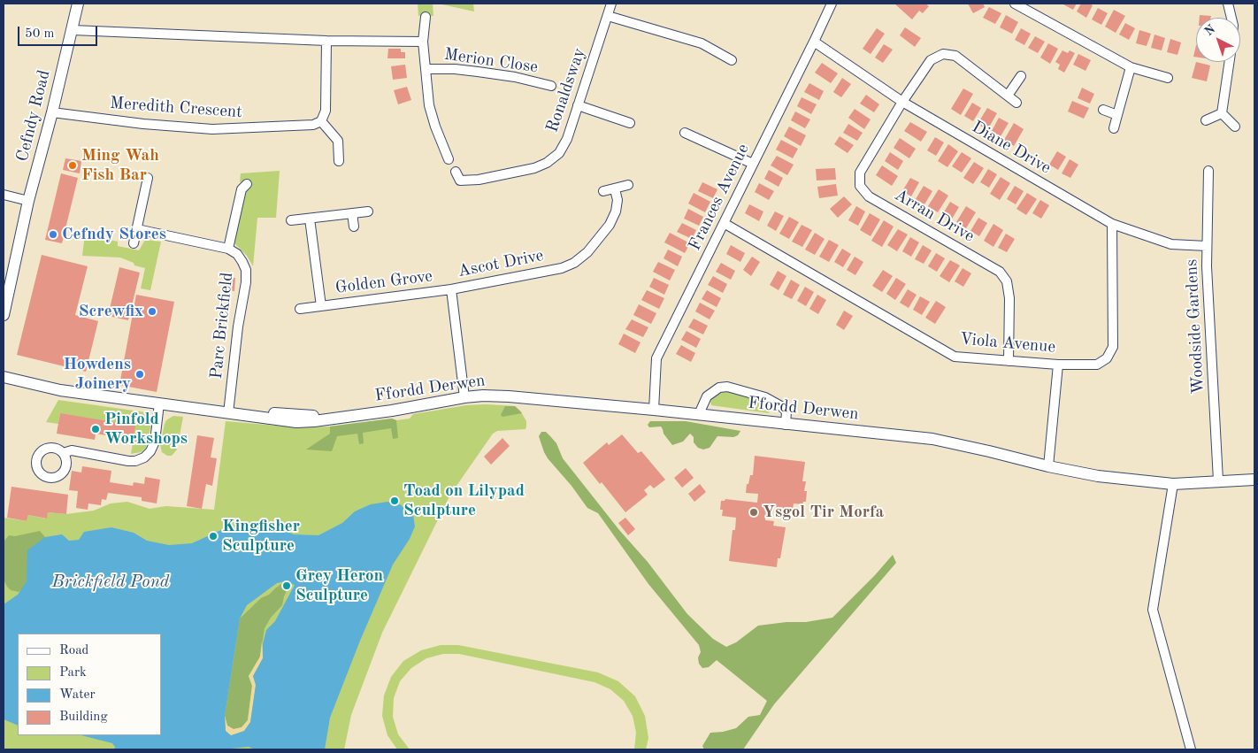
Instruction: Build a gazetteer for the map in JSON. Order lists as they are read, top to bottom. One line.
{"streets":{"street":["Merion Close","Ronaldsway","Meredith Crescent","Cefndy Road","Diane Drive","Frances Avenue","Arran Drive","Ascot Drive","Golden Grove","Parc Brickfield","Woodside Gardens","Viola Avenue","Ffordd Derwen"]},"crossings":[["Meredith Crescent","Cefndy Road"],["Diane Drive","Frances Avenue"],["Diane Drive","Arran Drive"],["Diane Drive","Woodside Gardens"],["Diane Drive","Viola Avenue"],["Frances Avenue","Viola Avenue"],["Frances Avenue","Ffordd Derwen"],["Arran Drive","Viola Avenue"],["Ascot Drive","Golden Grove"],["Ascot Drive","Ffordd Derwen"],["Parc Brickfield","Ffordd Derwen"],["Woodside Gardens","Ffordd Derwen"]],"water":["Brickfield Pond"],"places":["Ming Wah Fish Bar","Cefndy Stores","Screwfix","Howdens Joinery","Pinfold Workshops","Toad on Lilypad Sculpture","Ysgol Tir Morfa","Kingfisher Sculpture","Grey Heron Sculpture"],"legend":["Road","Park","Water","Building"],"scale_bar":"50 m","north":"top left"}
